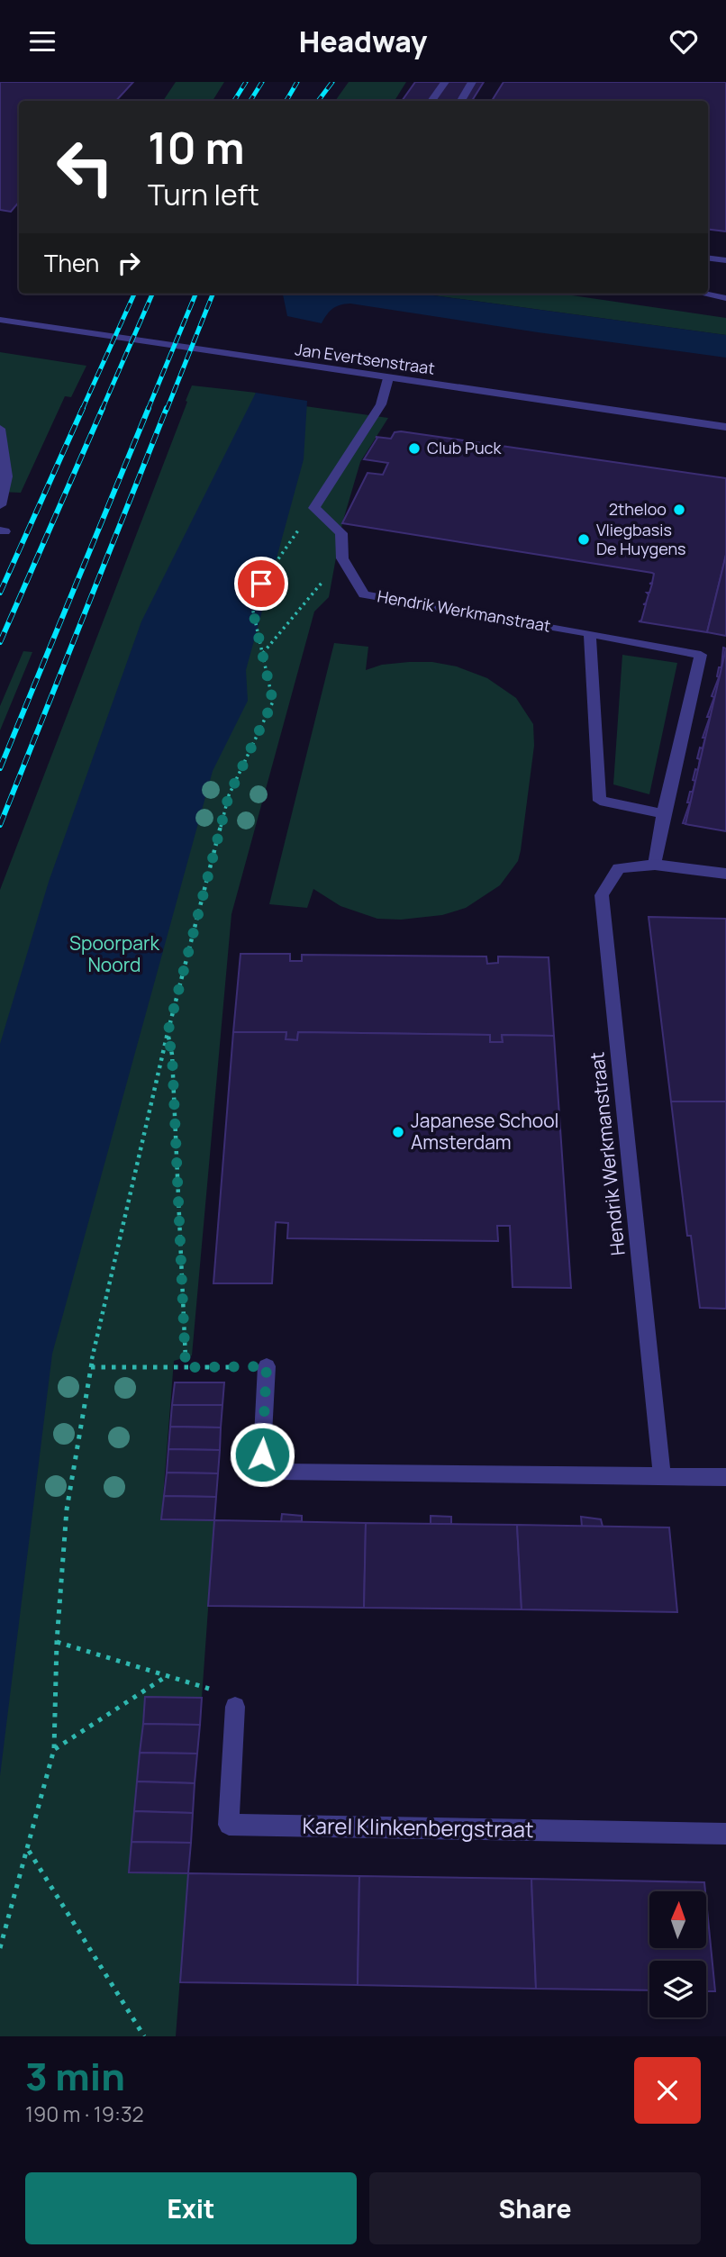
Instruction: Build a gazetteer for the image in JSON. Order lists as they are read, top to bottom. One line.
{"streets":{"street":["Jan Evertsenstraat","Hendrik Werkmanstraat","Karel Klinkenbergstraat"]},"crossings":[["Jan Evertsenstraat","Hendrik Werkmanstraat"]],"parks":["Spoorpark Noord"],"places":["Club Puck","2theloo","Vliegbasis De Huygens","Japanese School Amsterdam"],"north":"top","page":{"header":"Headway","turn":["10 m","Turn left"],"then":"Then","heading":["3 min","190 m · 19:32"],"buttons":["Exit","Share"]}}
